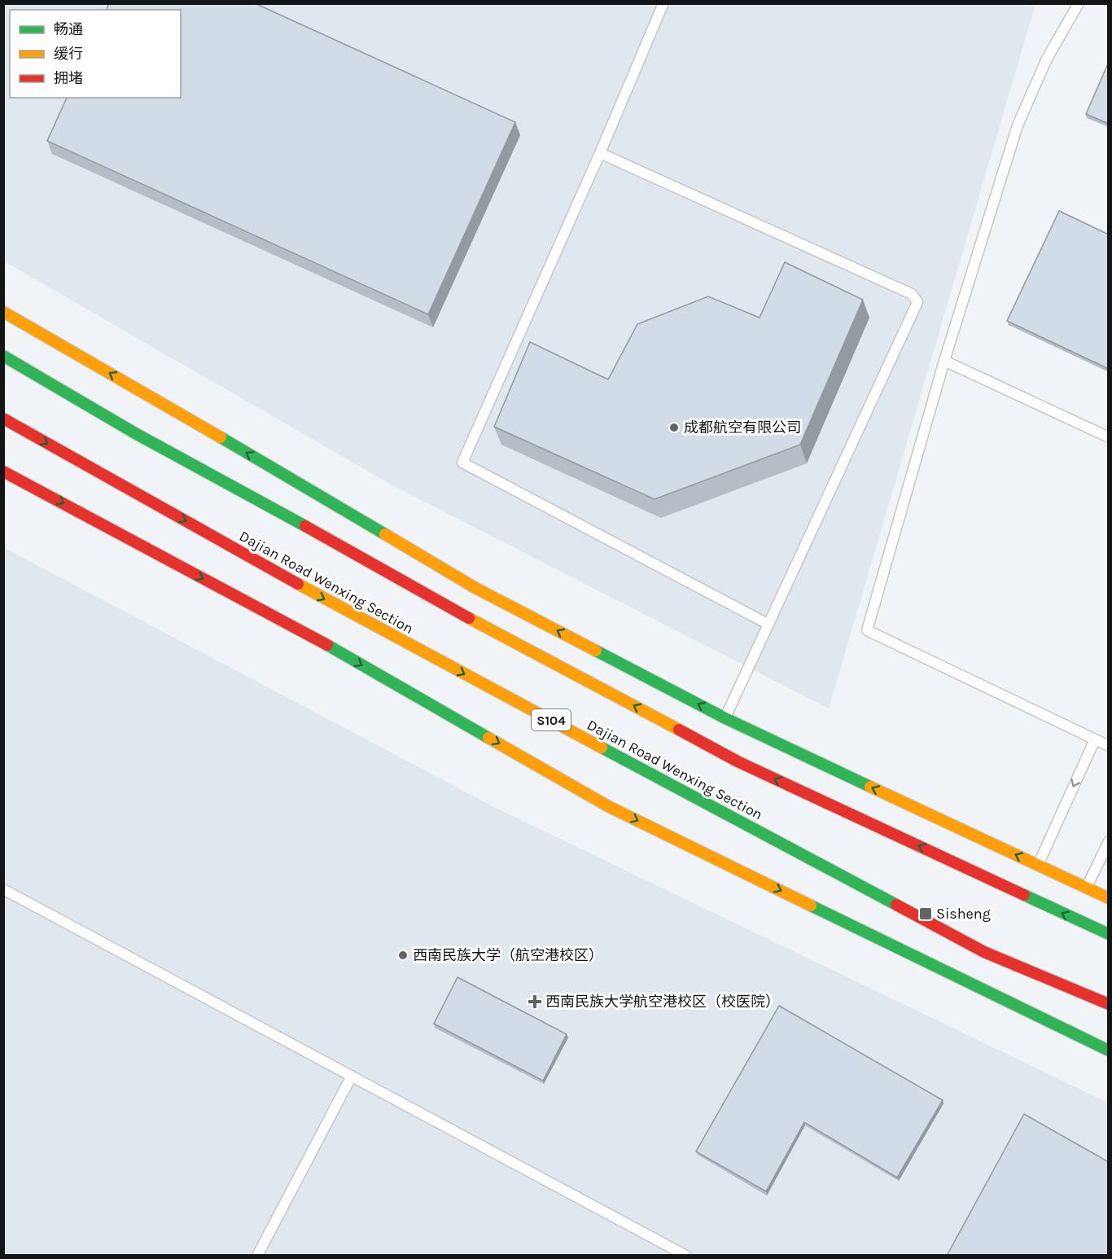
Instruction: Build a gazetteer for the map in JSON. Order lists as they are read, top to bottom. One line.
{"streets":{"street":["Dajian Road Wenxing Section","S104"]},"places":{"other":["成都航空有限公司","西南民族大学（航空港校区）"],"transit":["Sisheng"],"health":["西南民族大学航空港校区（校医院）"]},"legend":["畅通","缓行","拥堵"]}
